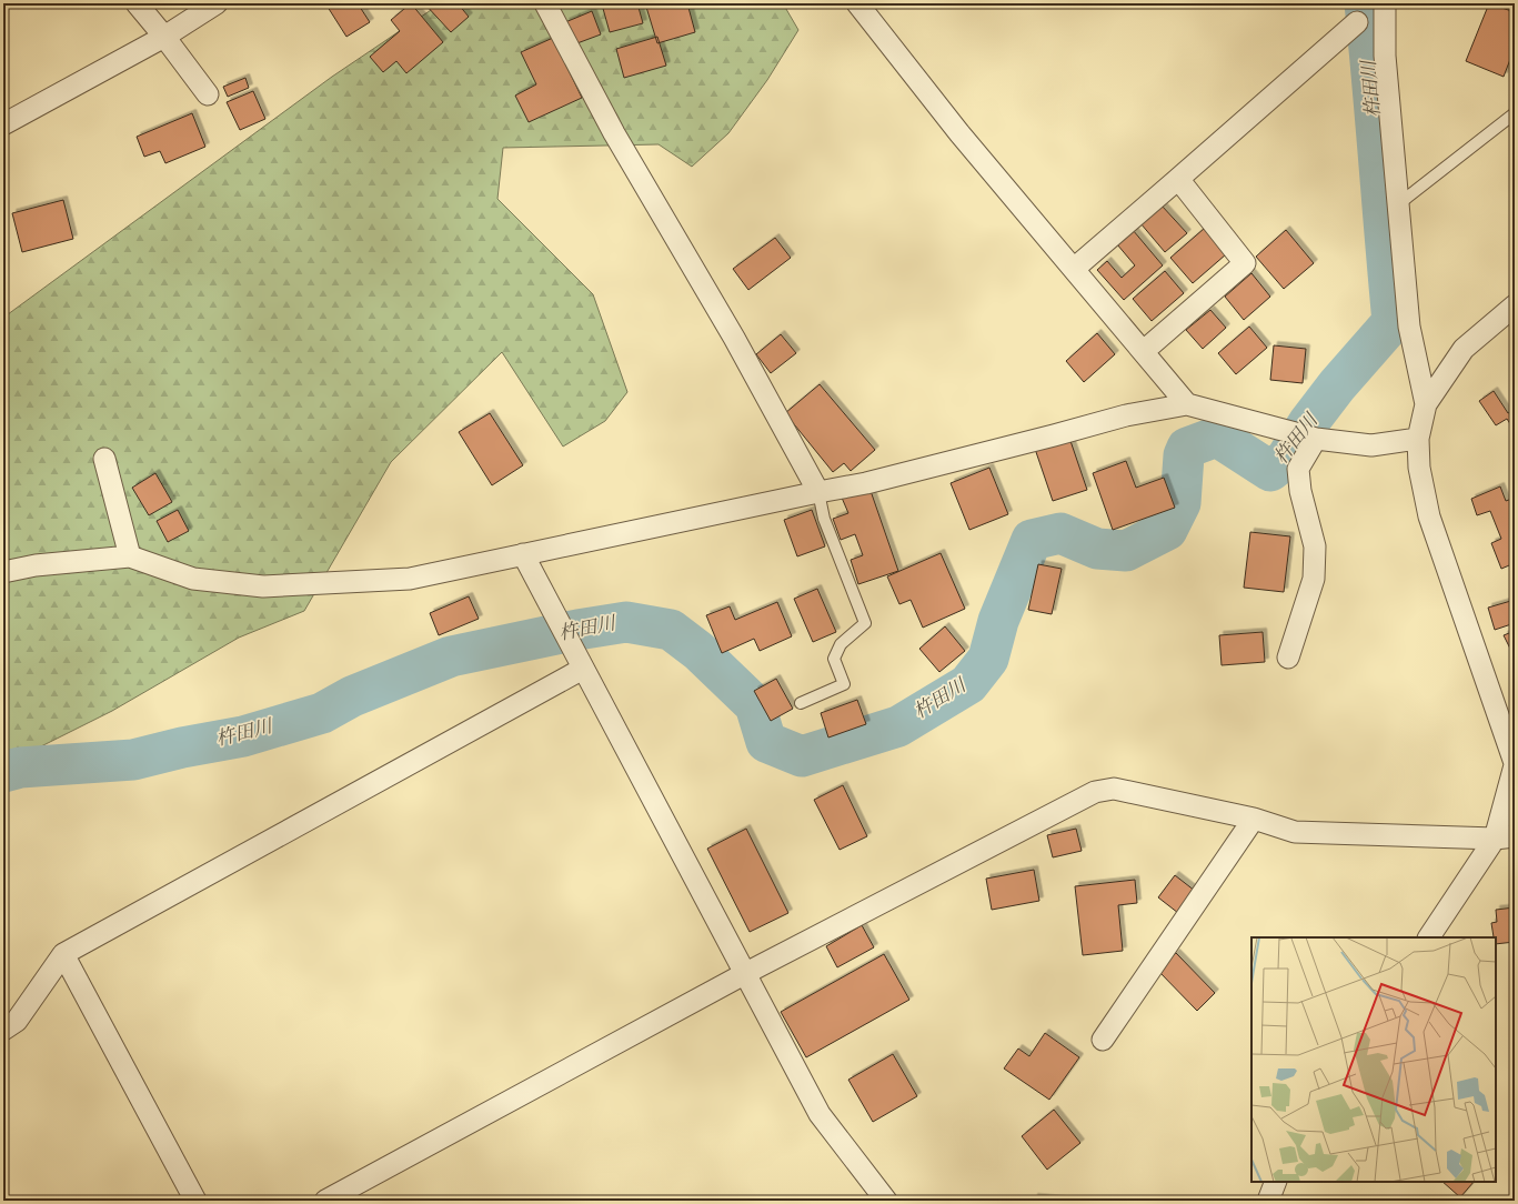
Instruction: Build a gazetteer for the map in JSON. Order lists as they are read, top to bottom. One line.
{"water":["杵田川"]}
